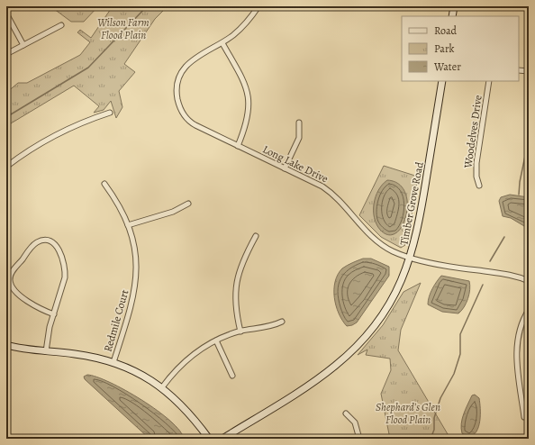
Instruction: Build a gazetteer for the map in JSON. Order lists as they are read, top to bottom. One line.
{"streets":{"street":["Woodelves Drive","Long Lake Drive","Timber Grove Road","Redmile Court"]},"crossings":[["Long Lake Drive","Timber Grove Road"]],"parks":["Wilson Farm Flood Plain","Shephard's Glen Flood Plain"],"legend":["Road","Park","Water"]}
